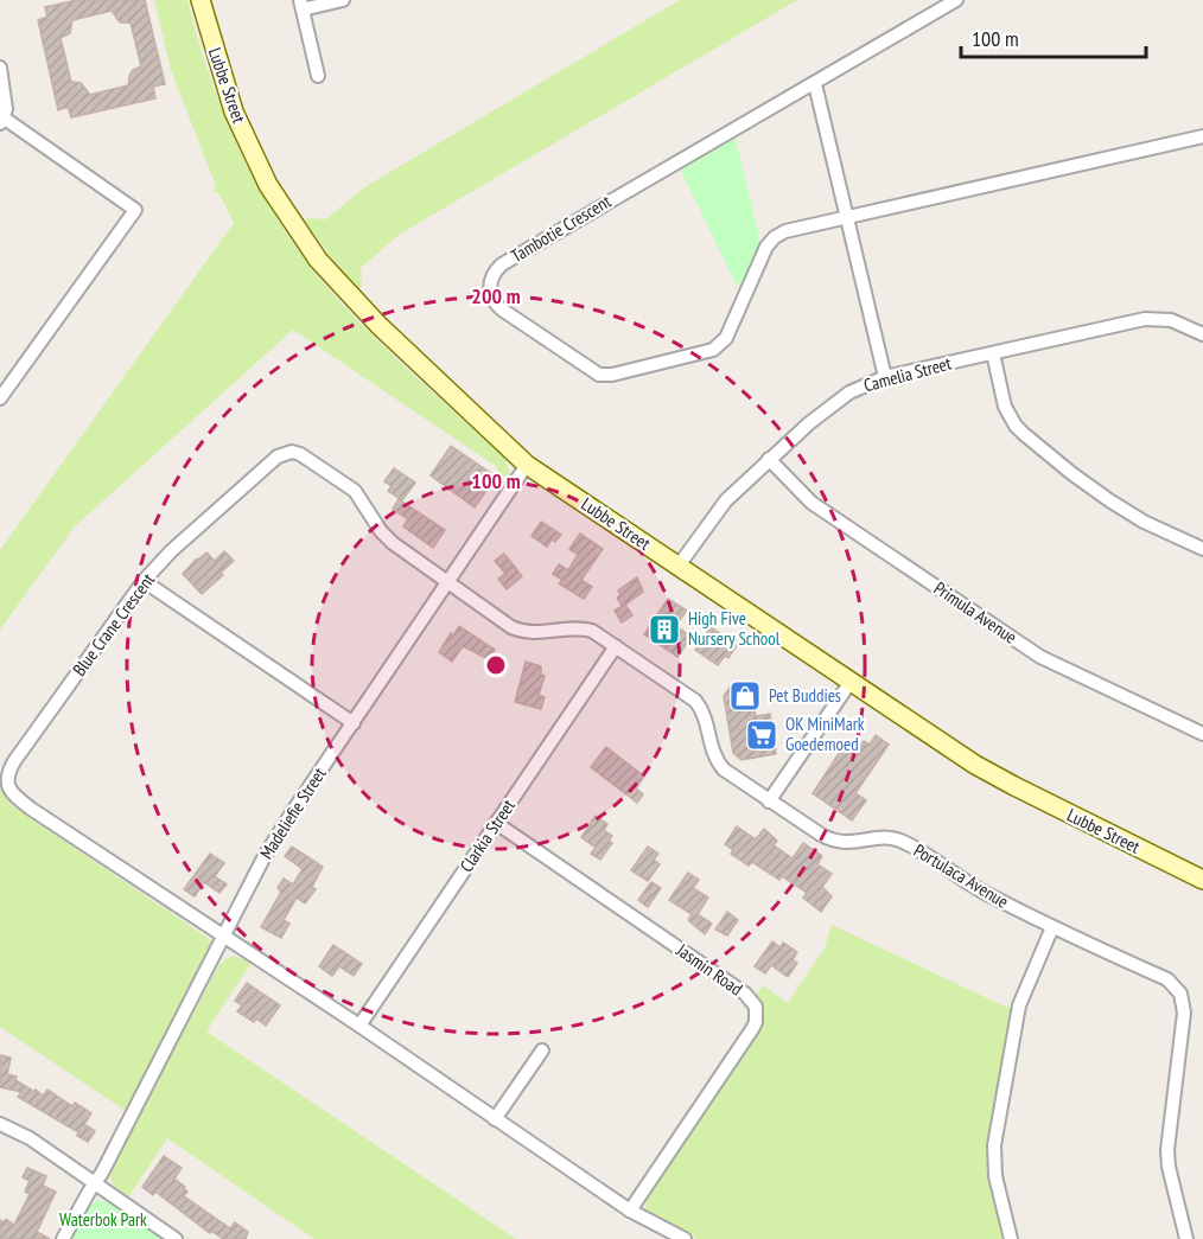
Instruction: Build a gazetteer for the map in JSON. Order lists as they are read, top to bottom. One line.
{"streets":{"main road":["Lubbe Street"],"street":["Tambotie Crescent","Camelia Street","Primula Avenue","Blue Crane Crescent","Madeliefie Street","Clarkia Street","Portulaca Avenue","Jasmin Road"]},"crossings":[["Lubbe Street","Camelia Street"],["Lubbe Street","Madeliefie Street"],["Camelia Street","Primula Avenue"],["Blue Crane Crescent","Madeliefie Street"],["Blue Crane Crescent","Portulaca Avenue"],["Madeliefie Street","Portulaca Avenue"],["Clarkia Street","Portulaca Avenue"],["Clarkia Street","Jasmin Road"]],"parks":["Waterbok Park"],"places":{"building":["High Five Nursery School"],"shop":["Pet Buddies"],"supermarket":["OK MiniMark Goedemoed"]},"scale_bar":"100 m","rings":["200 m","100 m"]}
